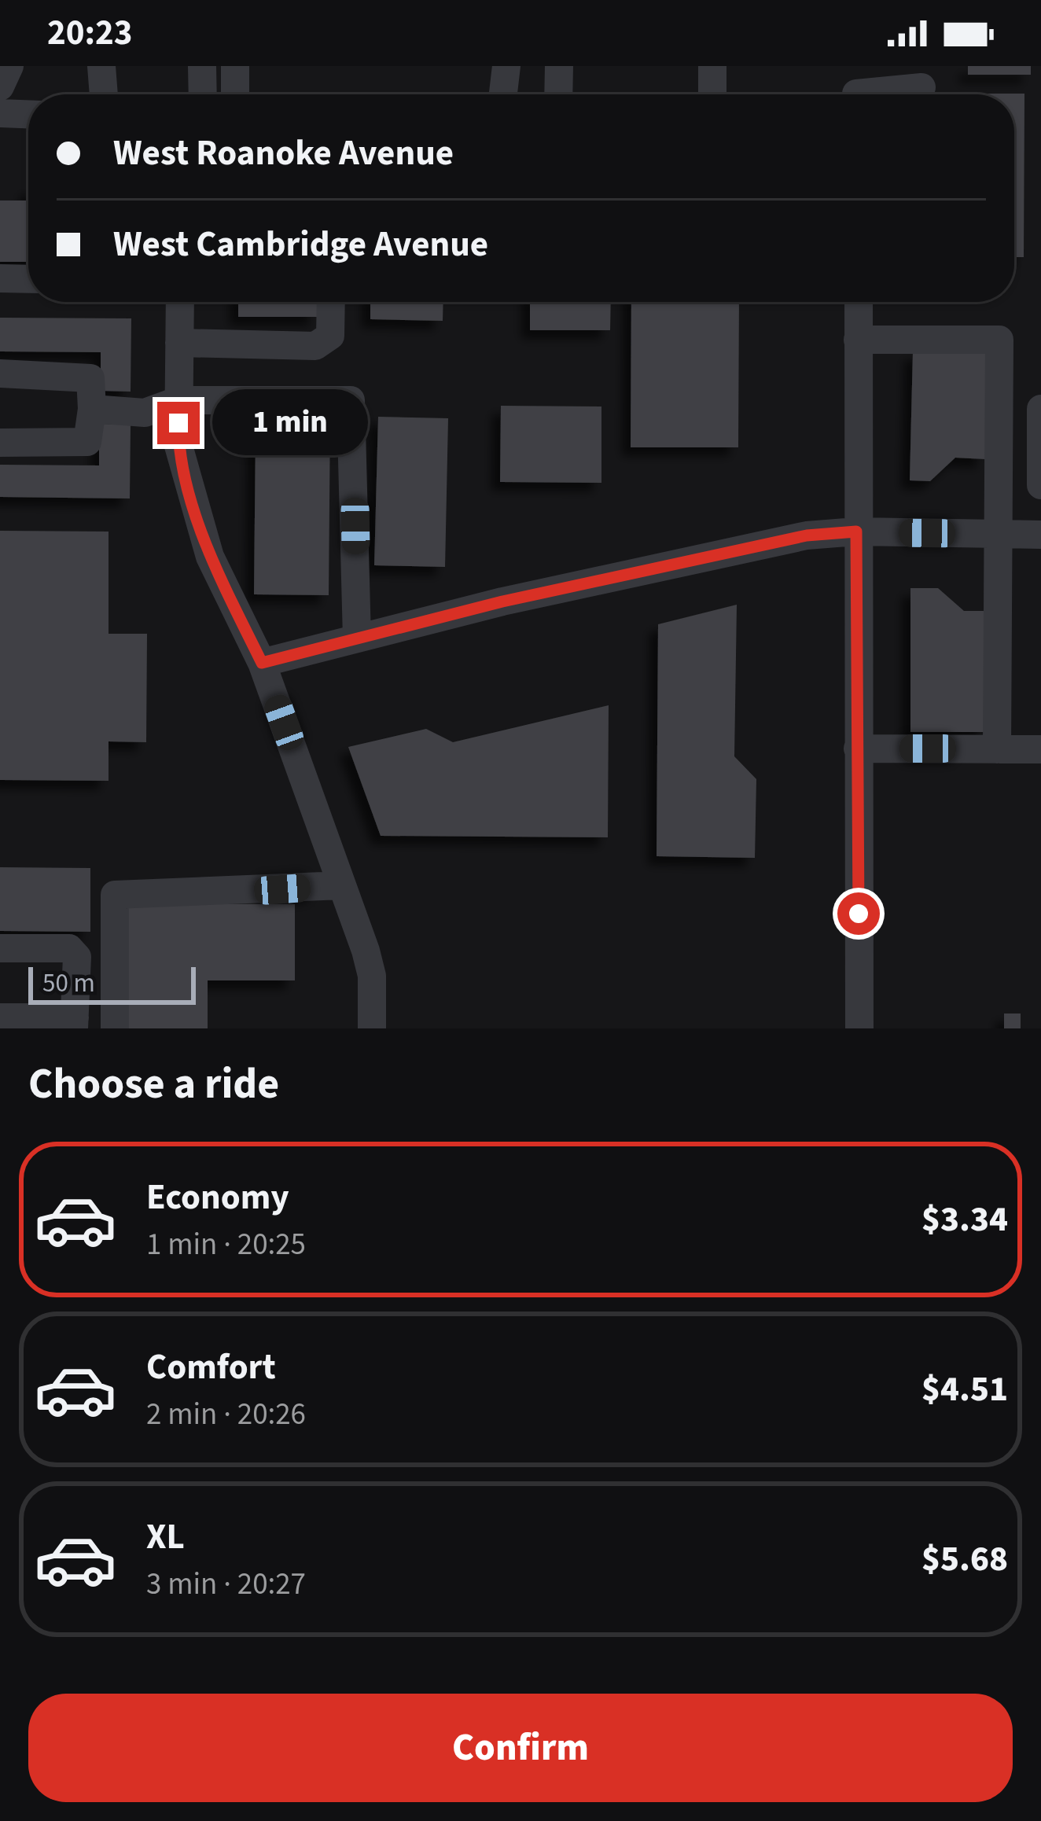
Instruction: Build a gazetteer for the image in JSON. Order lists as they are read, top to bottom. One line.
{"scale_bar":"50 m","page":{"status":"20:23","banner":["West Roanoke Avenue","West Cambridge Avenue"],"bubble":"1 min","scale":"50 m","heading":"Choose a ride","list":[{"name":"Economy","note":"1 min · 20:25","value":"$3.34"},{"name":"Comfort","note":"2 min · 20:26","value":"$4.51"},{"name":"XL","note":"3 min · 20:27","value":"$5.68"}],"buttons":"Confirm"}}
